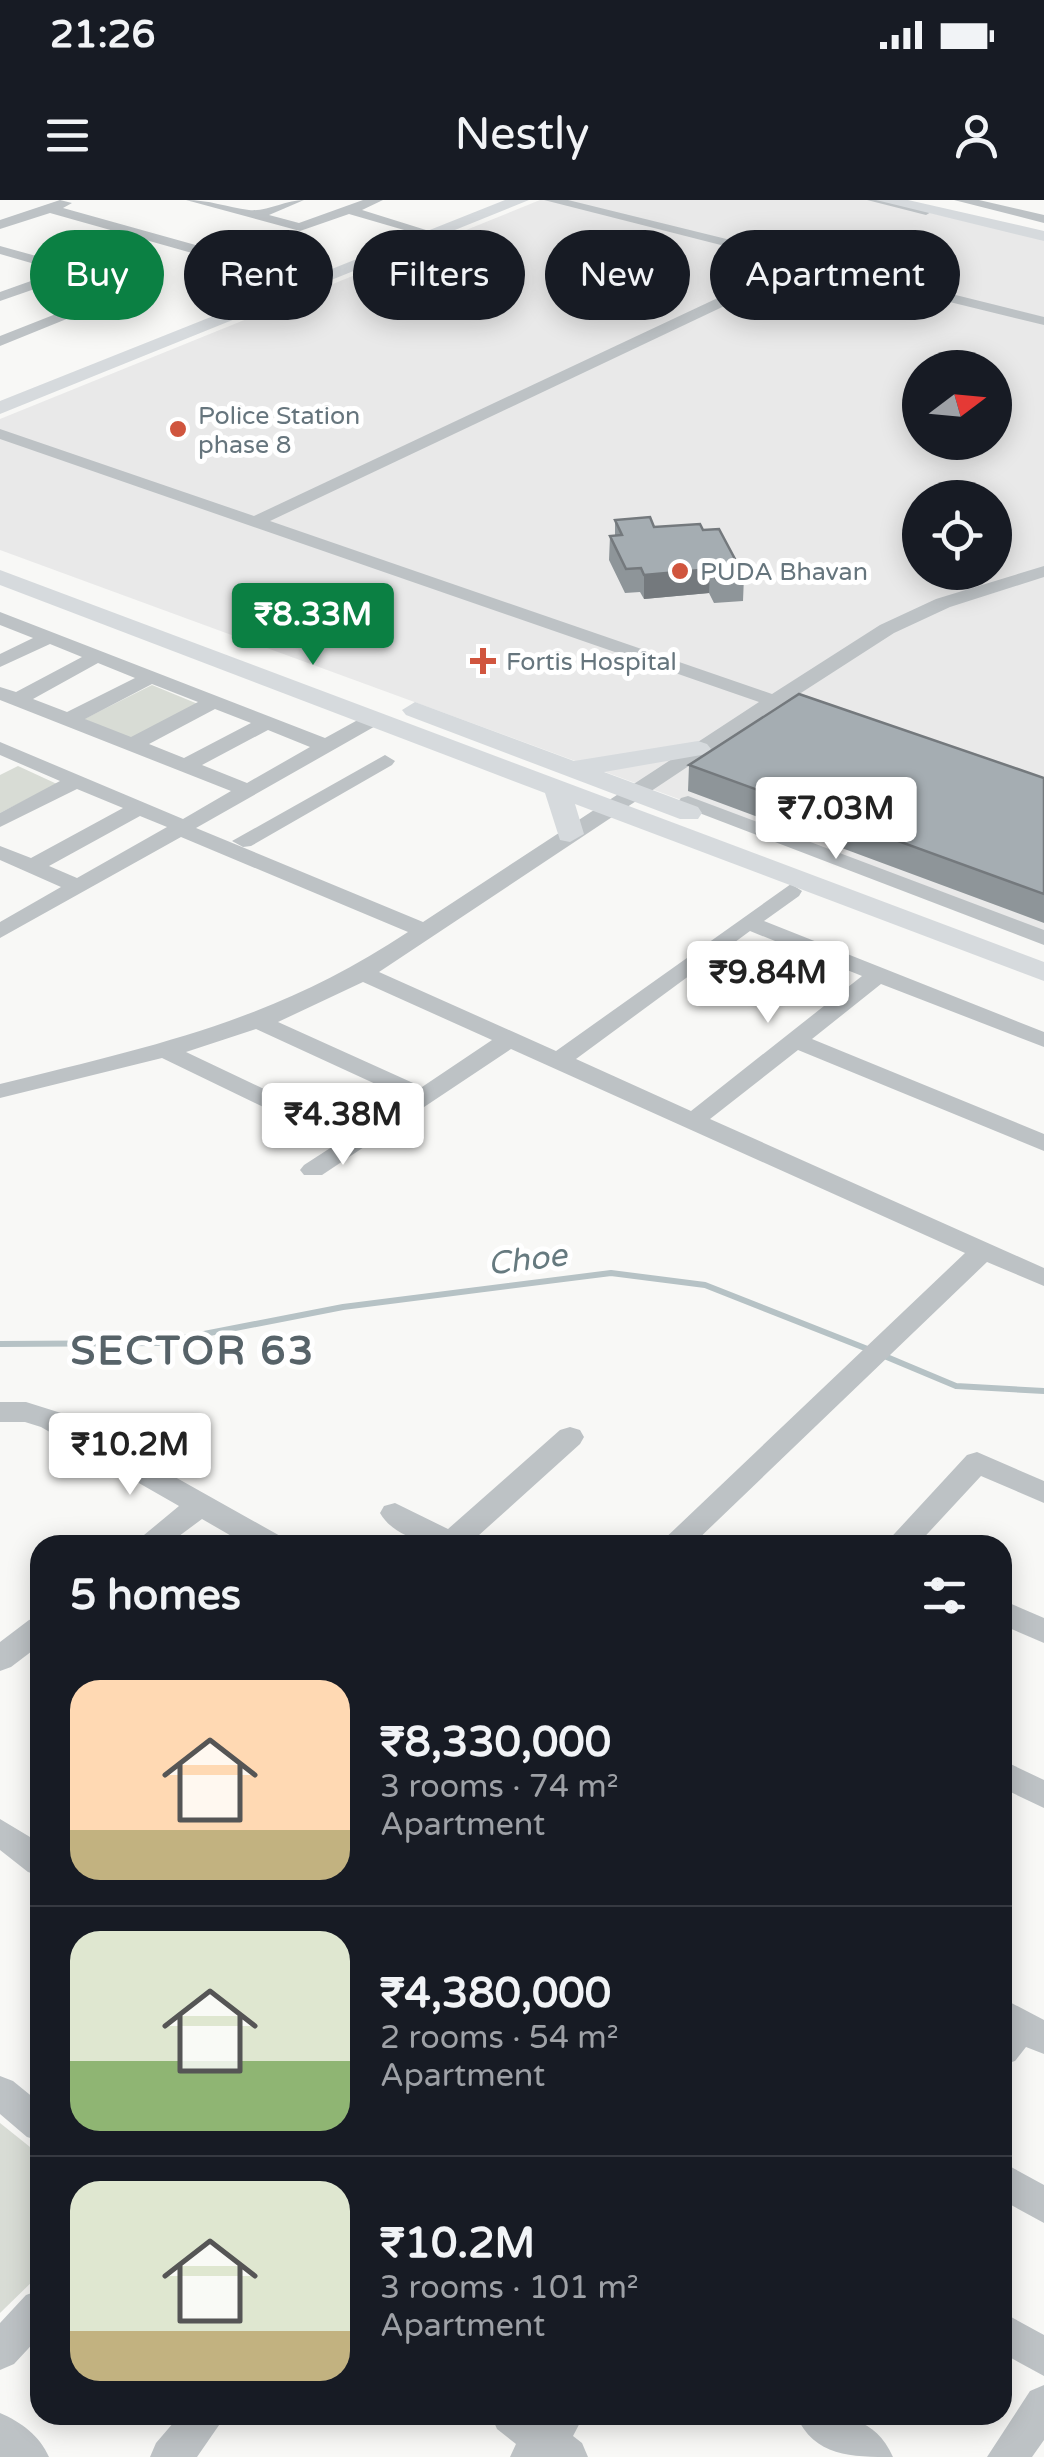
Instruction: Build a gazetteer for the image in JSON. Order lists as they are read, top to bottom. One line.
{"districts":["SECTOR 63"],"water":["Choe"],"places":{"other":["Police Station phase 8","PUDA Bhavan"],"health":["Fortis Hospital"]},"north":"right","page":{"status":"21:26","header":"Nestly","chip":["Buy","Rent","Filters","New","Apartment"],"price":["₹8.33M","₹7.03M","₹9.84M","₹4.38M","₹10.2M"],"heading":"5 homes","list":[{"name":"₹8,330,000","note":"3 rooms · 74 m² · Apartment"},{"name":"₹4,380,000","note":"2 rooms · 54 m² · Apartment"},{"name":"₹10.2M","note":"3 rooms · 101 m² · Apartment"}]}}
